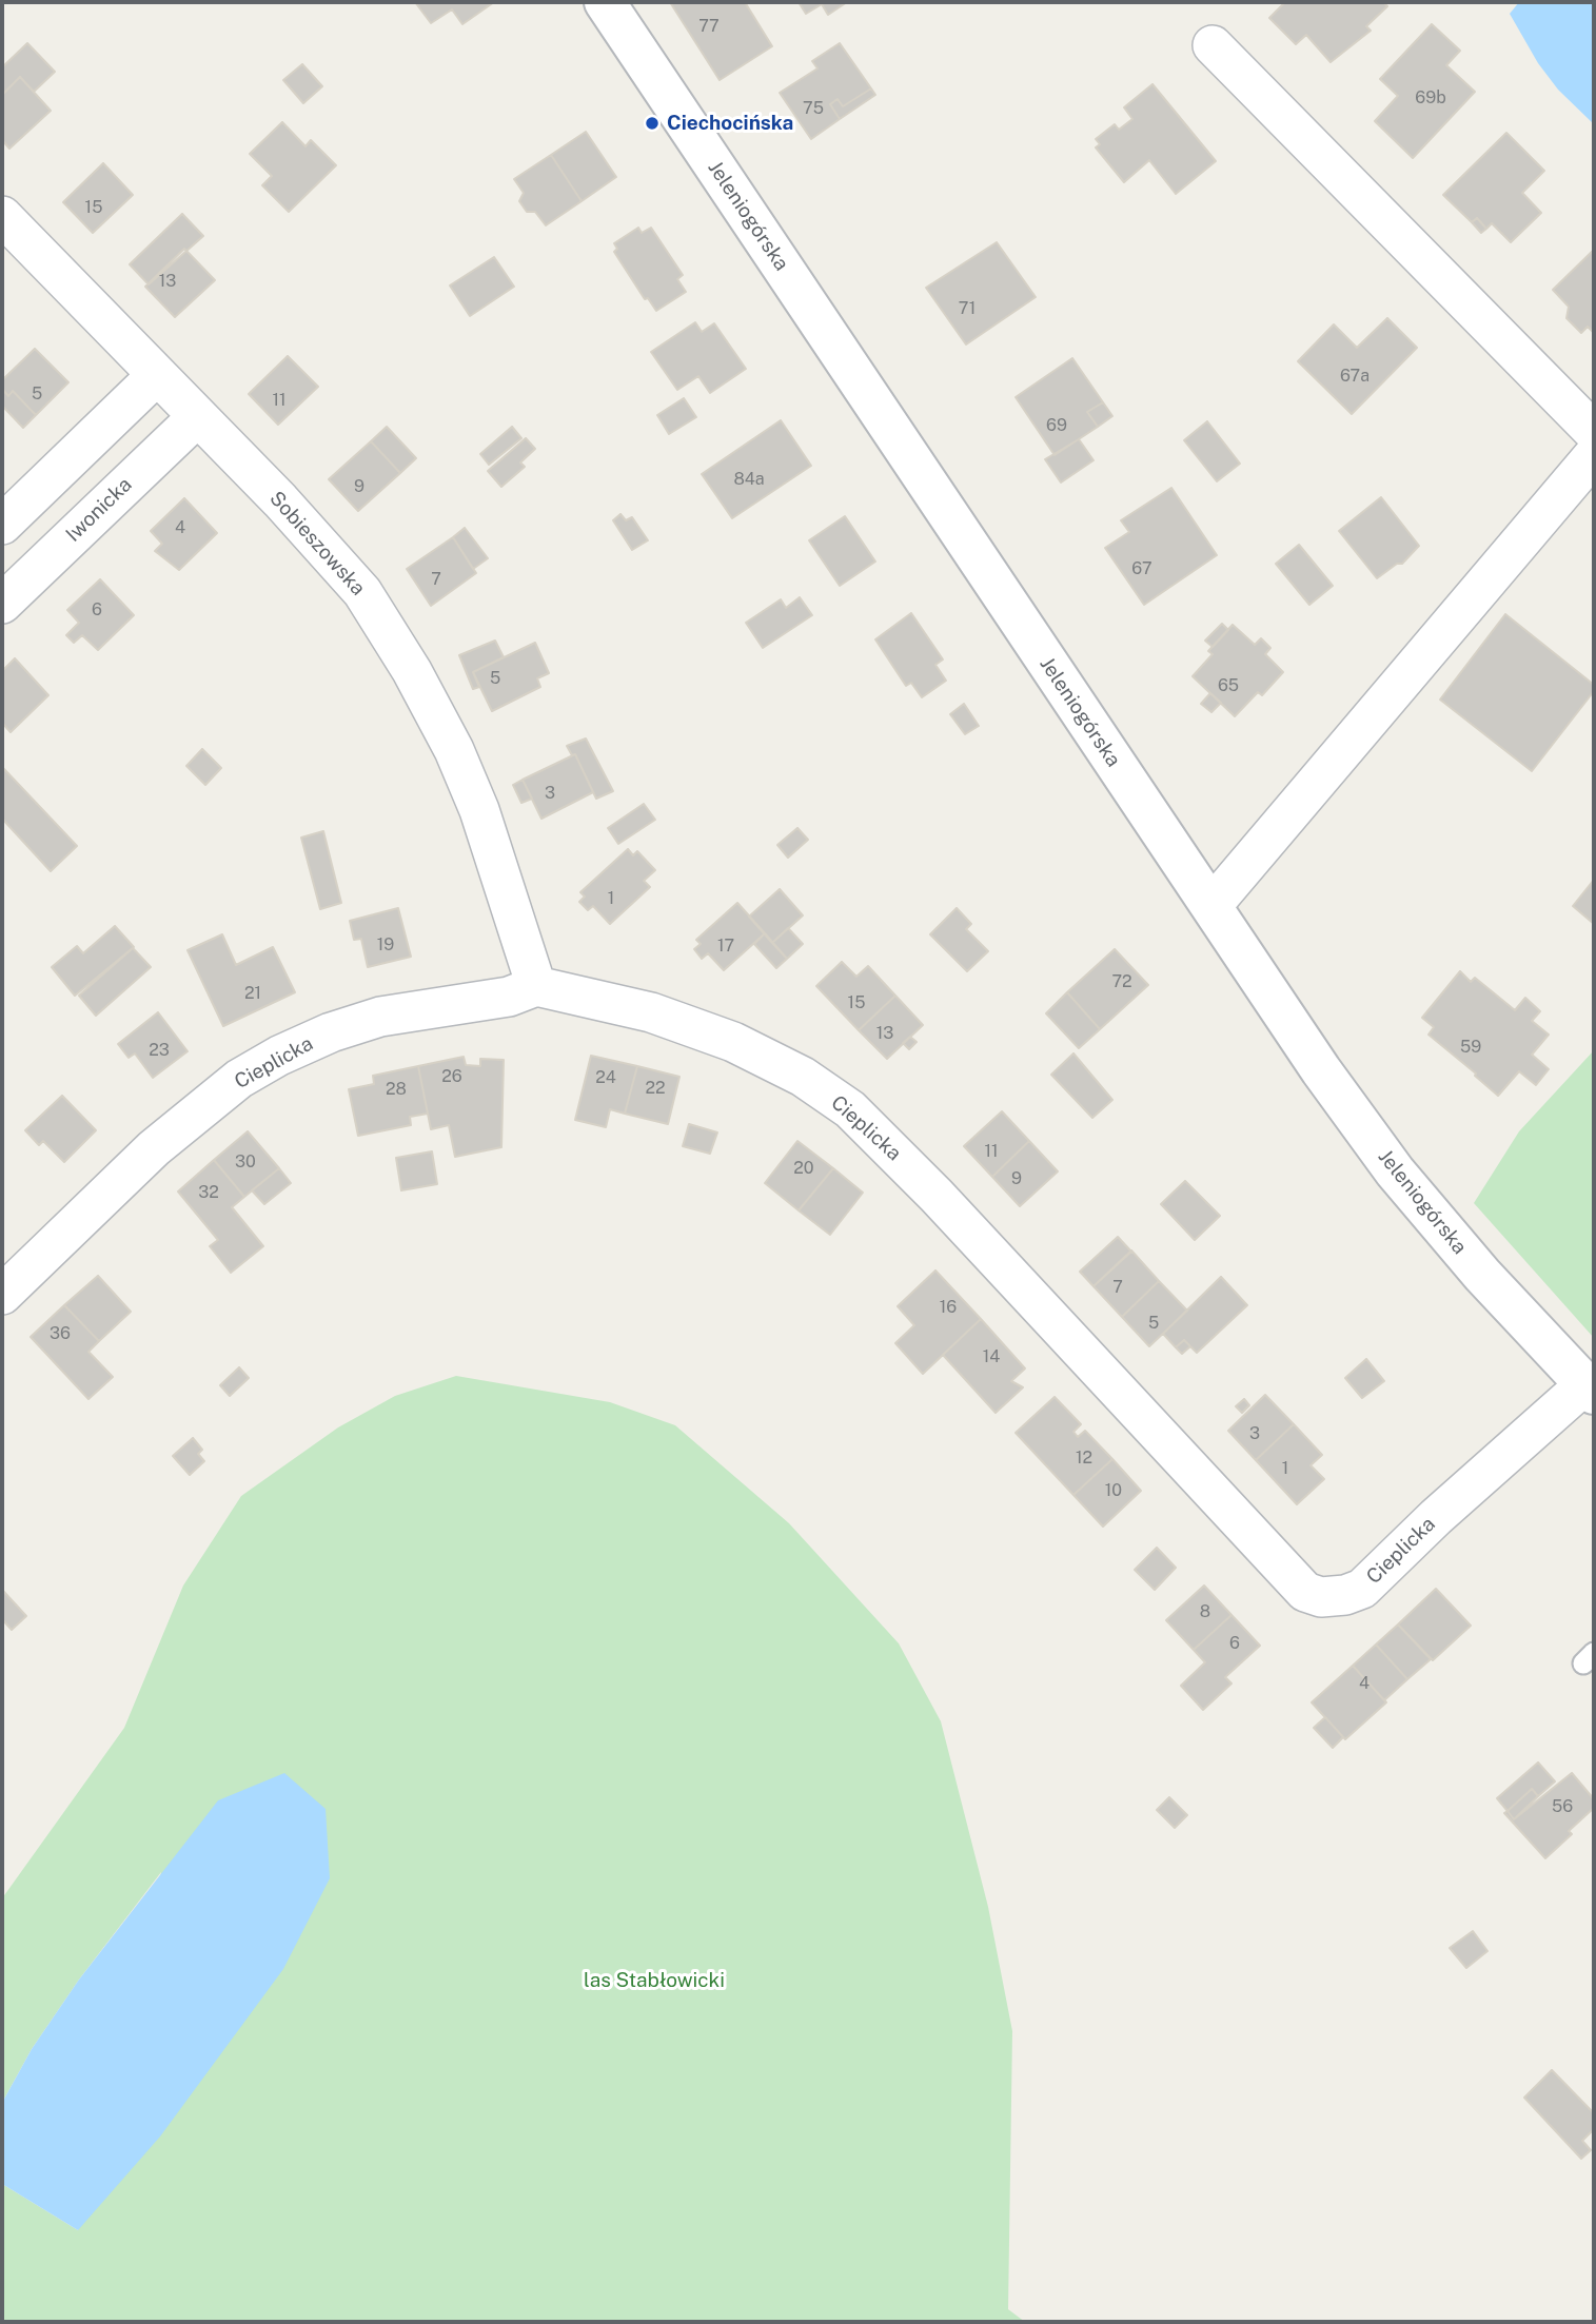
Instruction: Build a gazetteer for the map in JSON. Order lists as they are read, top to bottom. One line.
{"streets":{"street":["Jeleniogórska","Iwonicka","Sobieszowska","Cieplicka"]},"crossings":[["Jeleniogórska","Cieplicka"],["Iwonicka","Sobieszowska"],["Sobieszowska","Cieplicka"]],"parks":["las Stabłowicki"],"places":["Ciechocińska"],"house_numbers":["77","69b","75","15","13","71","67a","5","11","69","84a","9","4","67","7","6","5","65","3","1","19","17","72","21","15","13","59","23","26","24","22","28","11","30","20","9","32","7","16","5","36","14","3","12","1","10","8","6","4","56"]}
